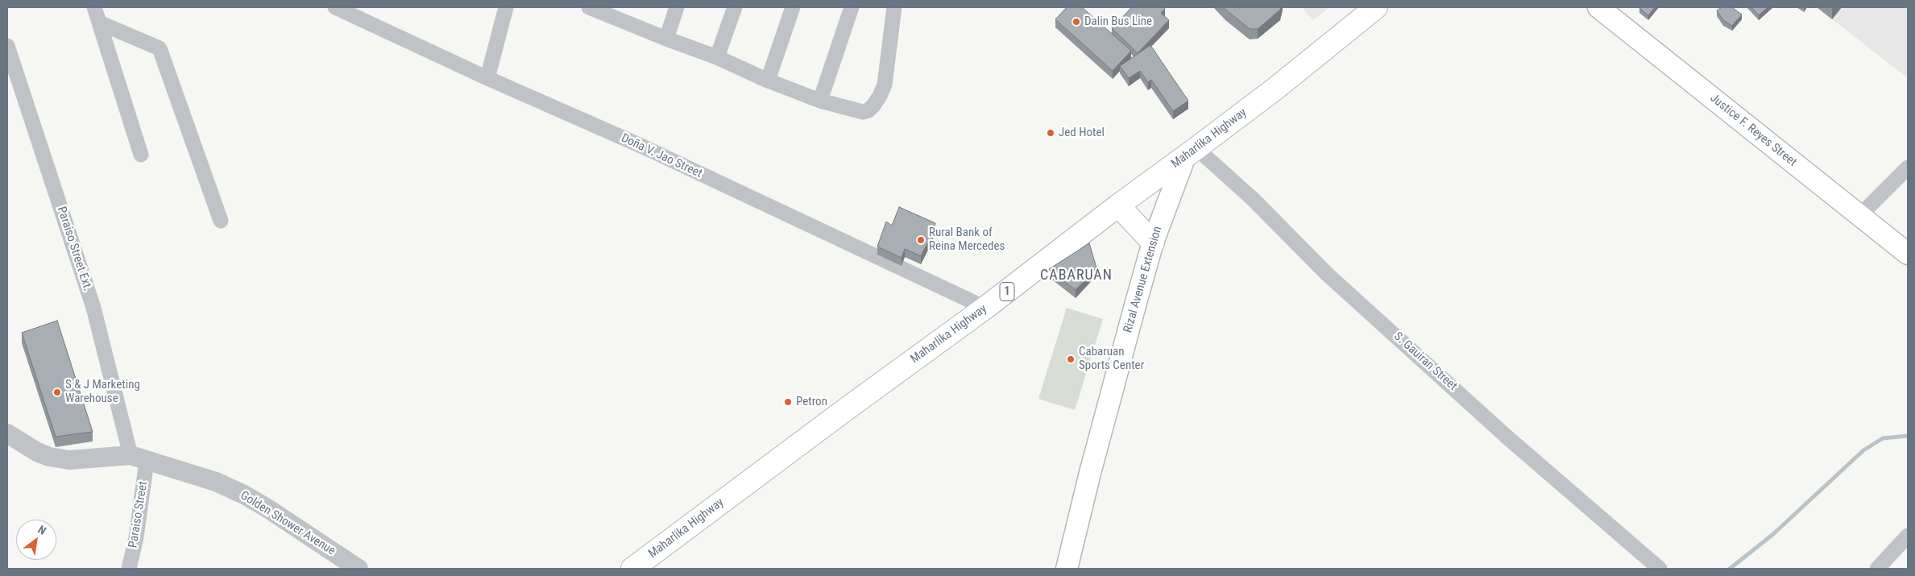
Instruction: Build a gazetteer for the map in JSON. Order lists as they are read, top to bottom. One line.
{"streets":{"main road":["Justice F. Reyes Street","Maharlika Highway","Rizal Avenue Extension","1"],"street":["Doña V. Jao Street","Paraiso Street Ext.","S. Gauiran Street","Paraiso Street","Golden Shower Avenue"]},"crossings":[["Maharlika Highway","Doña V. Jao Street"],["Maharlika Highway","Rizal Avenue Extension"],["Maharlika Highway","S. Gauiran Street"],["Paraiso Street Ext.","Paraiso Street"],["Paraiso Street Ext.","Golden Shower Avenue"],["Rizal Avenue Extension","S. Gauiran Street"],["Paraiso Street","Golden Shower Avenue"]],"districts":["CABARUAN"],"places":["Dalin Bus Line","Jed Hotel","Rural Bank of Reina Mercedes","Cabaruan Sports Center","S & J Marketing Warehouse","Petron"],"north":"top right"}
